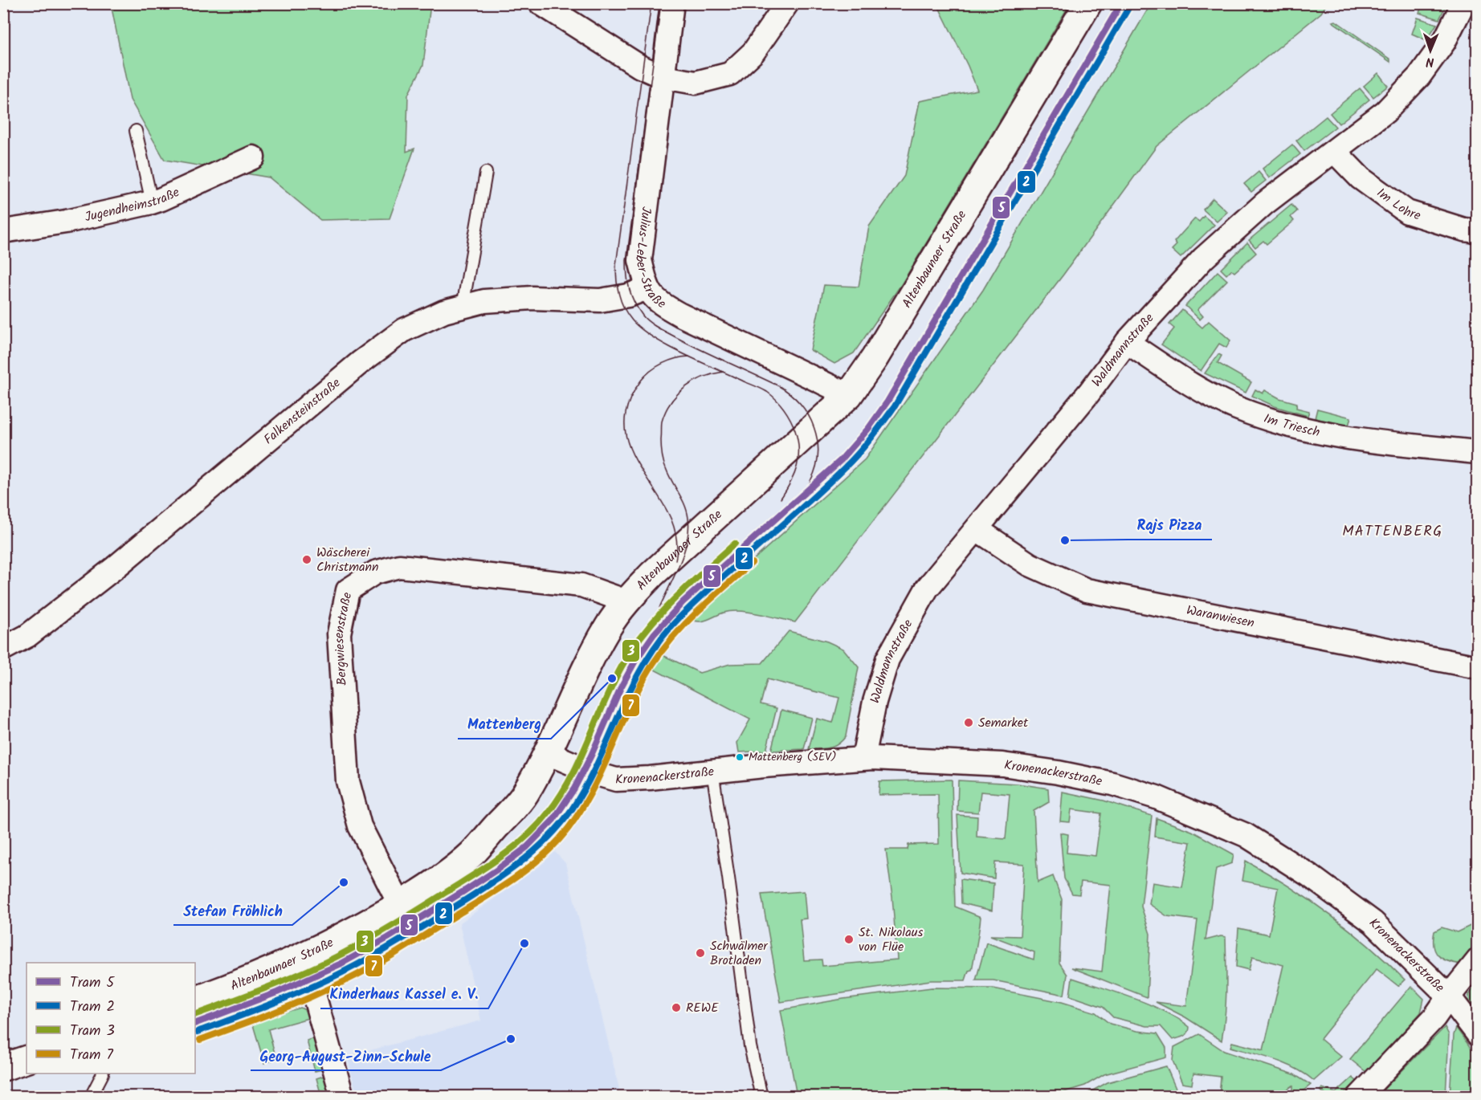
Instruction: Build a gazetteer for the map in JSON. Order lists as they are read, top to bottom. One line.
{"streets":{"main road":["Altenbaunaer Straße"],"street":["Im Lohre","Jugendheimstraße","Julius-Leber-Straße","Waldmannstraße","Falkensteinstraße","Im Triesch","Waranwiesen","Bergwiesenstraße","Kronenackerstraße"]},"crossings":[["Im Lohre","Waldmannstraße"],["Julius-Leber-Straße","Altenbaunaer Straße"],["Julius-Leber-Straße","Falkensteinstraße"],["Altenbaunaer Straße","Bergwiesenstraße"],["Altenbaunaer Straße","Kronenackerstraße"],["Waldmannstraße","Im Triesch"],["Waldmannstraße","Waranwiesen"],["Waldmannstraße","Kronenackerstraße"]],"districts":["MATTENBERG"],"places":["Rajs Pizza","Wäscherei Christmann","Mattenberg","Semarket","Mattenberg (SEV)","Stefan Fröhlich","St. Nikolaus von Flüe","Kinderhaus Kassel e. V.","Schwälmer Brotladen","REWE","Georg-August-Zinn-Schule"],"lines":["tram line 5","tram line 2","tram line 3","tram line 7"],"legend":["Tram 5","Tram 2","Tram 3","Tram 7"],"north":"bottom"}
